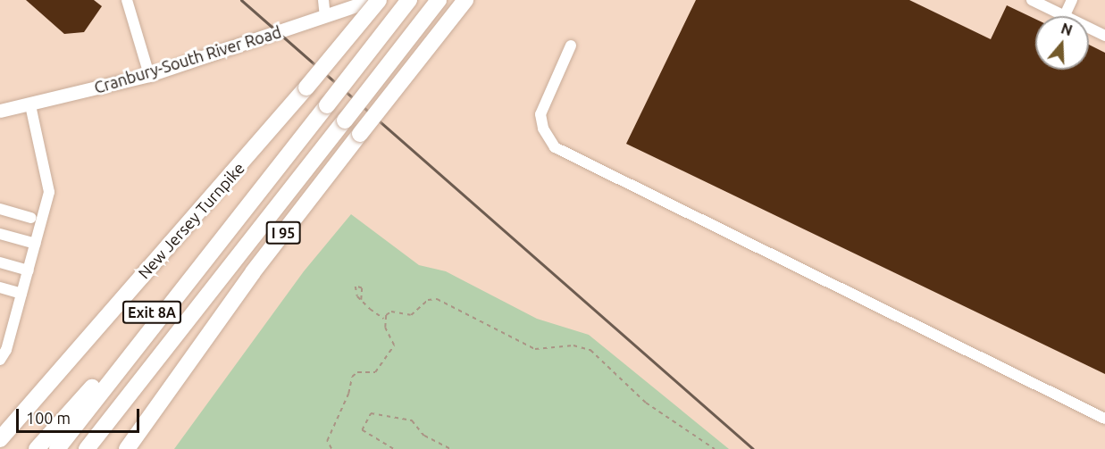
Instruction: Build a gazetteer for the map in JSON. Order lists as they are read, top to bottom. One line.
{"streets":{"highway":["New Jersey Turnpike","I 95","Exit 8A"],"main road":["Cranbury-South River Road"]},"crossings":[["New Jersey Turnpike","Exit 8A"]],"scale_bar":"100 m","north":"top"}
